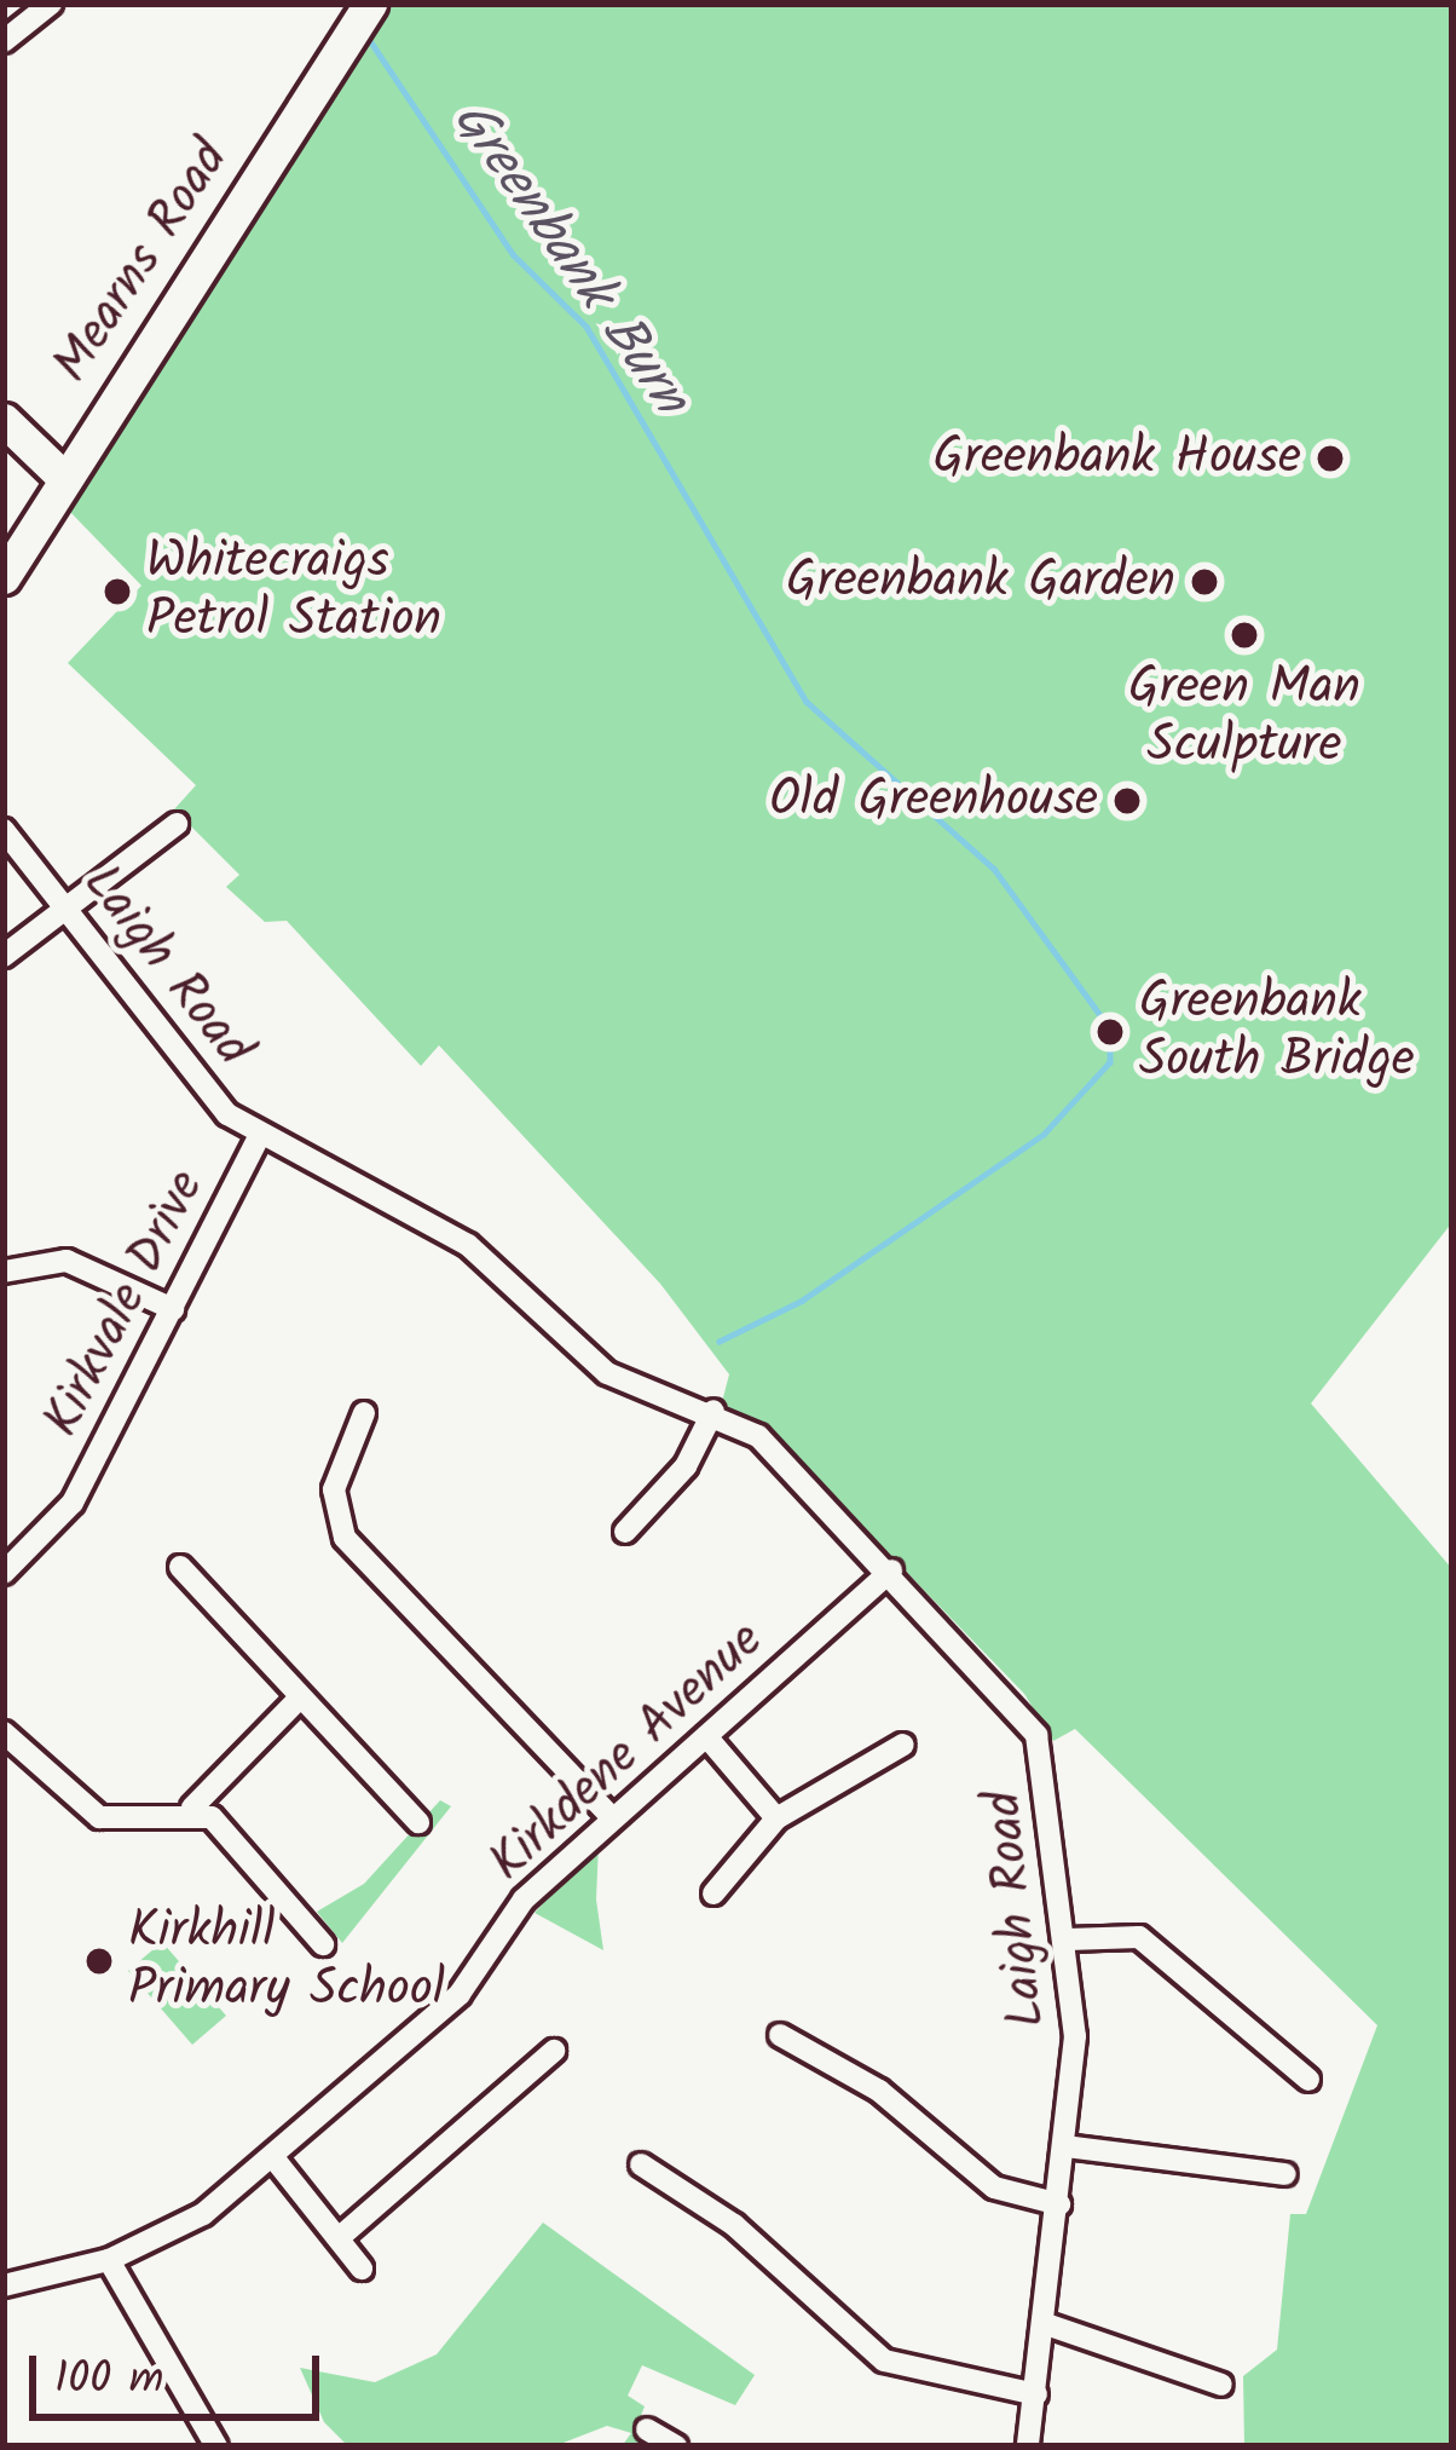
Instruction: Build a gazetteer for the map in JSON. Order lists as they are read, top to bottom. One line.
{"streets":{"street":["Mearns Road","Laigh Road","Kirkvale Drive","Kirkdene Avenue"]},"crossings":[["Laigh Road","Kirkvale Drive"],["Laigh Road","Kirkdene Avenue"]],"water":["Greenbank Burn"],"places":["Greenbank House","Greenbank Garden","Whitecraigs Petrol Station","Green Man Sculpture","Old Greenhouse","Greenbank South Bridge","Kirkhill Primary School"],"scale_bar":"100 m"}
